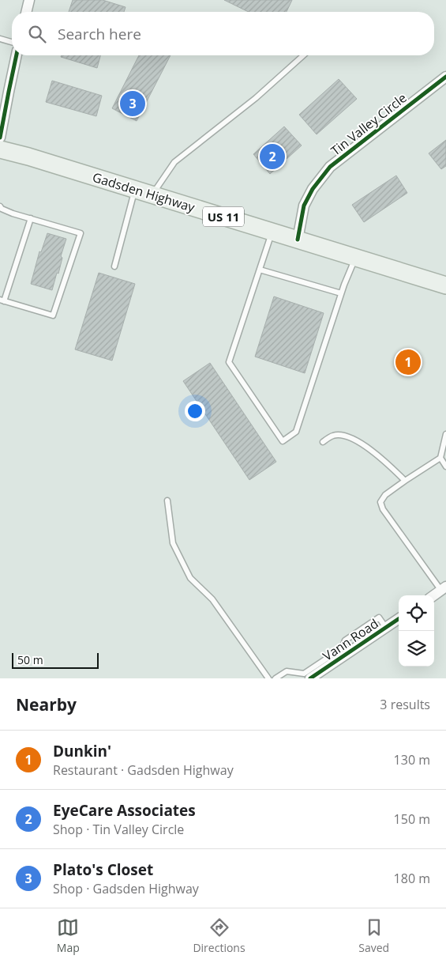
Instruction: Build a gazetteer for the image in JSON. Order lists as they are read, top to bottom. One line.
{"streets":{"main road":["Gadsden Highway","US 11"],"street":["Tin Valley Circle","Vann Road"]},"crossings":[["Tin Valley Circle","Gadsden Highway"]],"scale_bar":"50 m","page":{"search":"Search here","pins":["3","2","1"],"scale":"50 m","heading":["Nearby","3 results"],"list":[{"mark":"1","name":"Dunkin'","note":"Restaurant · Gadsden Highway","value":"130 m"},{"mark":"2","name":"EyeCare Associates","note":"Shop · Tin Valley Circle","value":"150 m"},{"mark":"3","name":"Plato's Closet","note":"Shop · Gadsden Highway","value":"180 m"}],"nav":["Map","Directions","Saved"]}}
